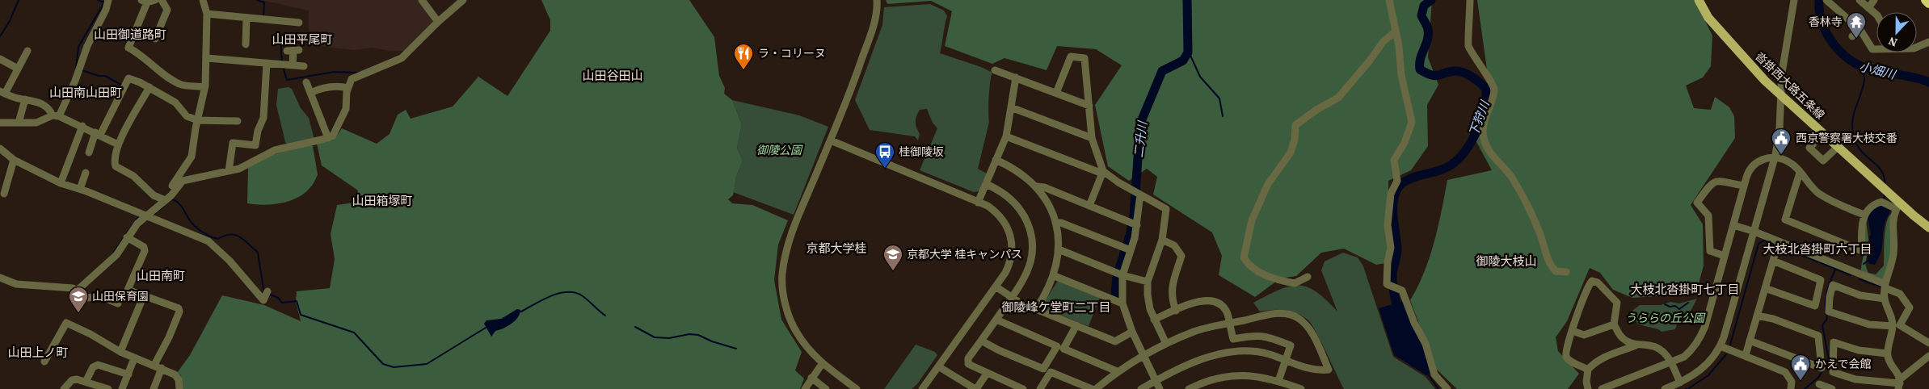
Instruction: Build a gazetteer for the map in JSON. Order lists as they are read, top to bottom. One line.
{"streets":{"main road":["沓掛西大路五条線"]},"districts":["山田御道路町","山田平尾町","山田谷田山","山田南山田町","山田箱塚町","京都大学桂","大枝北沓掛町六丁目","御陵大枝山","山田南町","大枝北沓掛町七丁目","御陵峰ケ堂町二丁目","山田上ノ町"],"water":["小畑川","下狩川","二升川"],"parks":["御陵公園","うららの丘公園"],"places":{"temple":["香林寺"],"restaurant":["ラ・コリーヌ"],"public building":["西京警察署大枝交番","かえで会館"],"bus stop":["桂御陵坂"],"school or university":["京都大学 桂キャンパス","山田保育園"]},"north":"bottom"}
